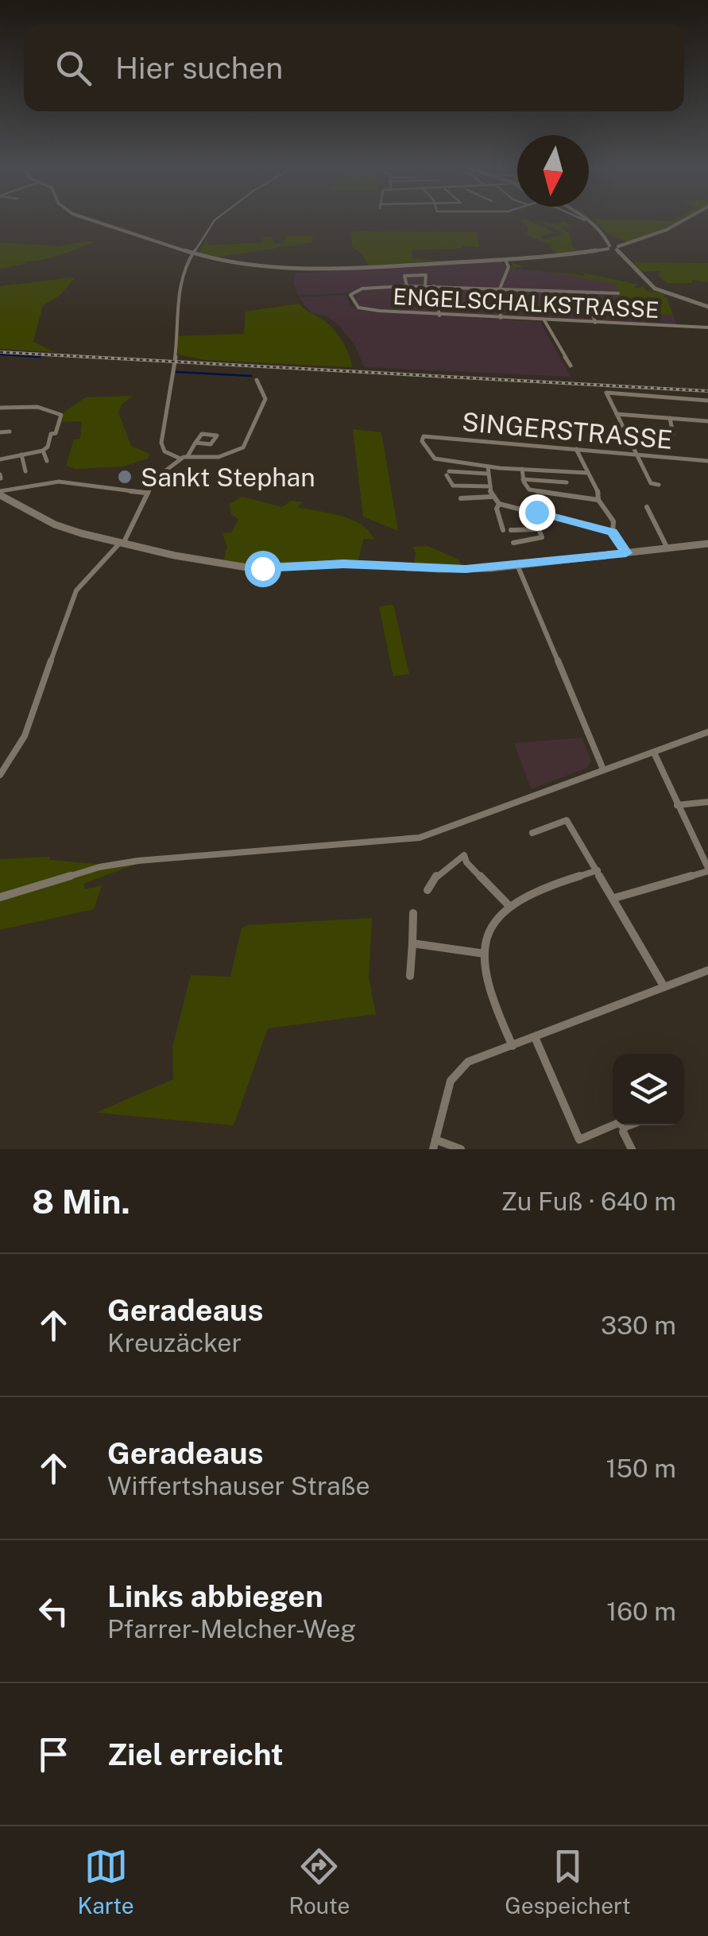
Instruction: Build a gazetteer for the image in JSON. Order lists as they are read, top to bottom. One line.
{"streets":{"street":["ENGELSCHALKSTRASSE","SINGERSTRASSE"]},"places":["Sankt Stephan"],"north":"bottom","page":{"search":"Hier suchen","heading":["8 Min.","Zu Fuß · 640 m"],"list":[["Geradeaus","Kreuzäcker","330 m"],["Geradeaus","Wiffertshauser Straße","150 m"],["Links abbiegen","Pfarrer-Melcher-Weg","160 m"],"Ziel erreicht"],"nav":["Karte","Route","Gespeichert"]}}
